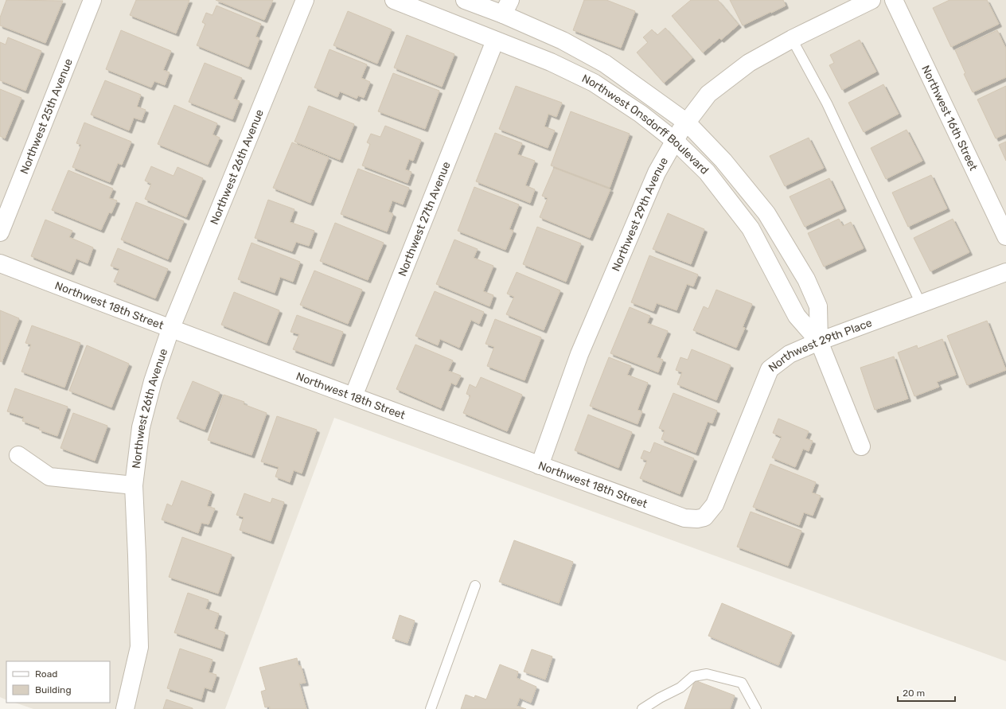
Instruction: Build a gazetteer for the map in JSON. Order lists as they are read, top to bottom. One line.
{"streets":{"street":["Northwest 25th Avenue","Northwest 16th Street","Northwest Onsdorff Boulevard","Northwest 26th Avenue","Northwest 29th Avenue","Northwest 27th Avenue","Northwest 18th Street","Northwest 29th Place"]},"crossings":[["Northwest Onsdorff Boulevard","Northwest 29th Avenue"],["Northwest Onsdorff Boulevard","Northwest 27th Avenue"],["Northwest Onsdorff Boulevard","Northwest 29th Place"],["Northwest 26th Avenue","Northwest 18th Street"],["Northwest 29th Avenue","Northwest 18th Street"],["Northwest 27th Avenue","Northwest 18th Street"],["Northwest 18th Street","Northwest 29th Place"]],"legend":["Road","Building"],"scale_bar":"20 m"}
